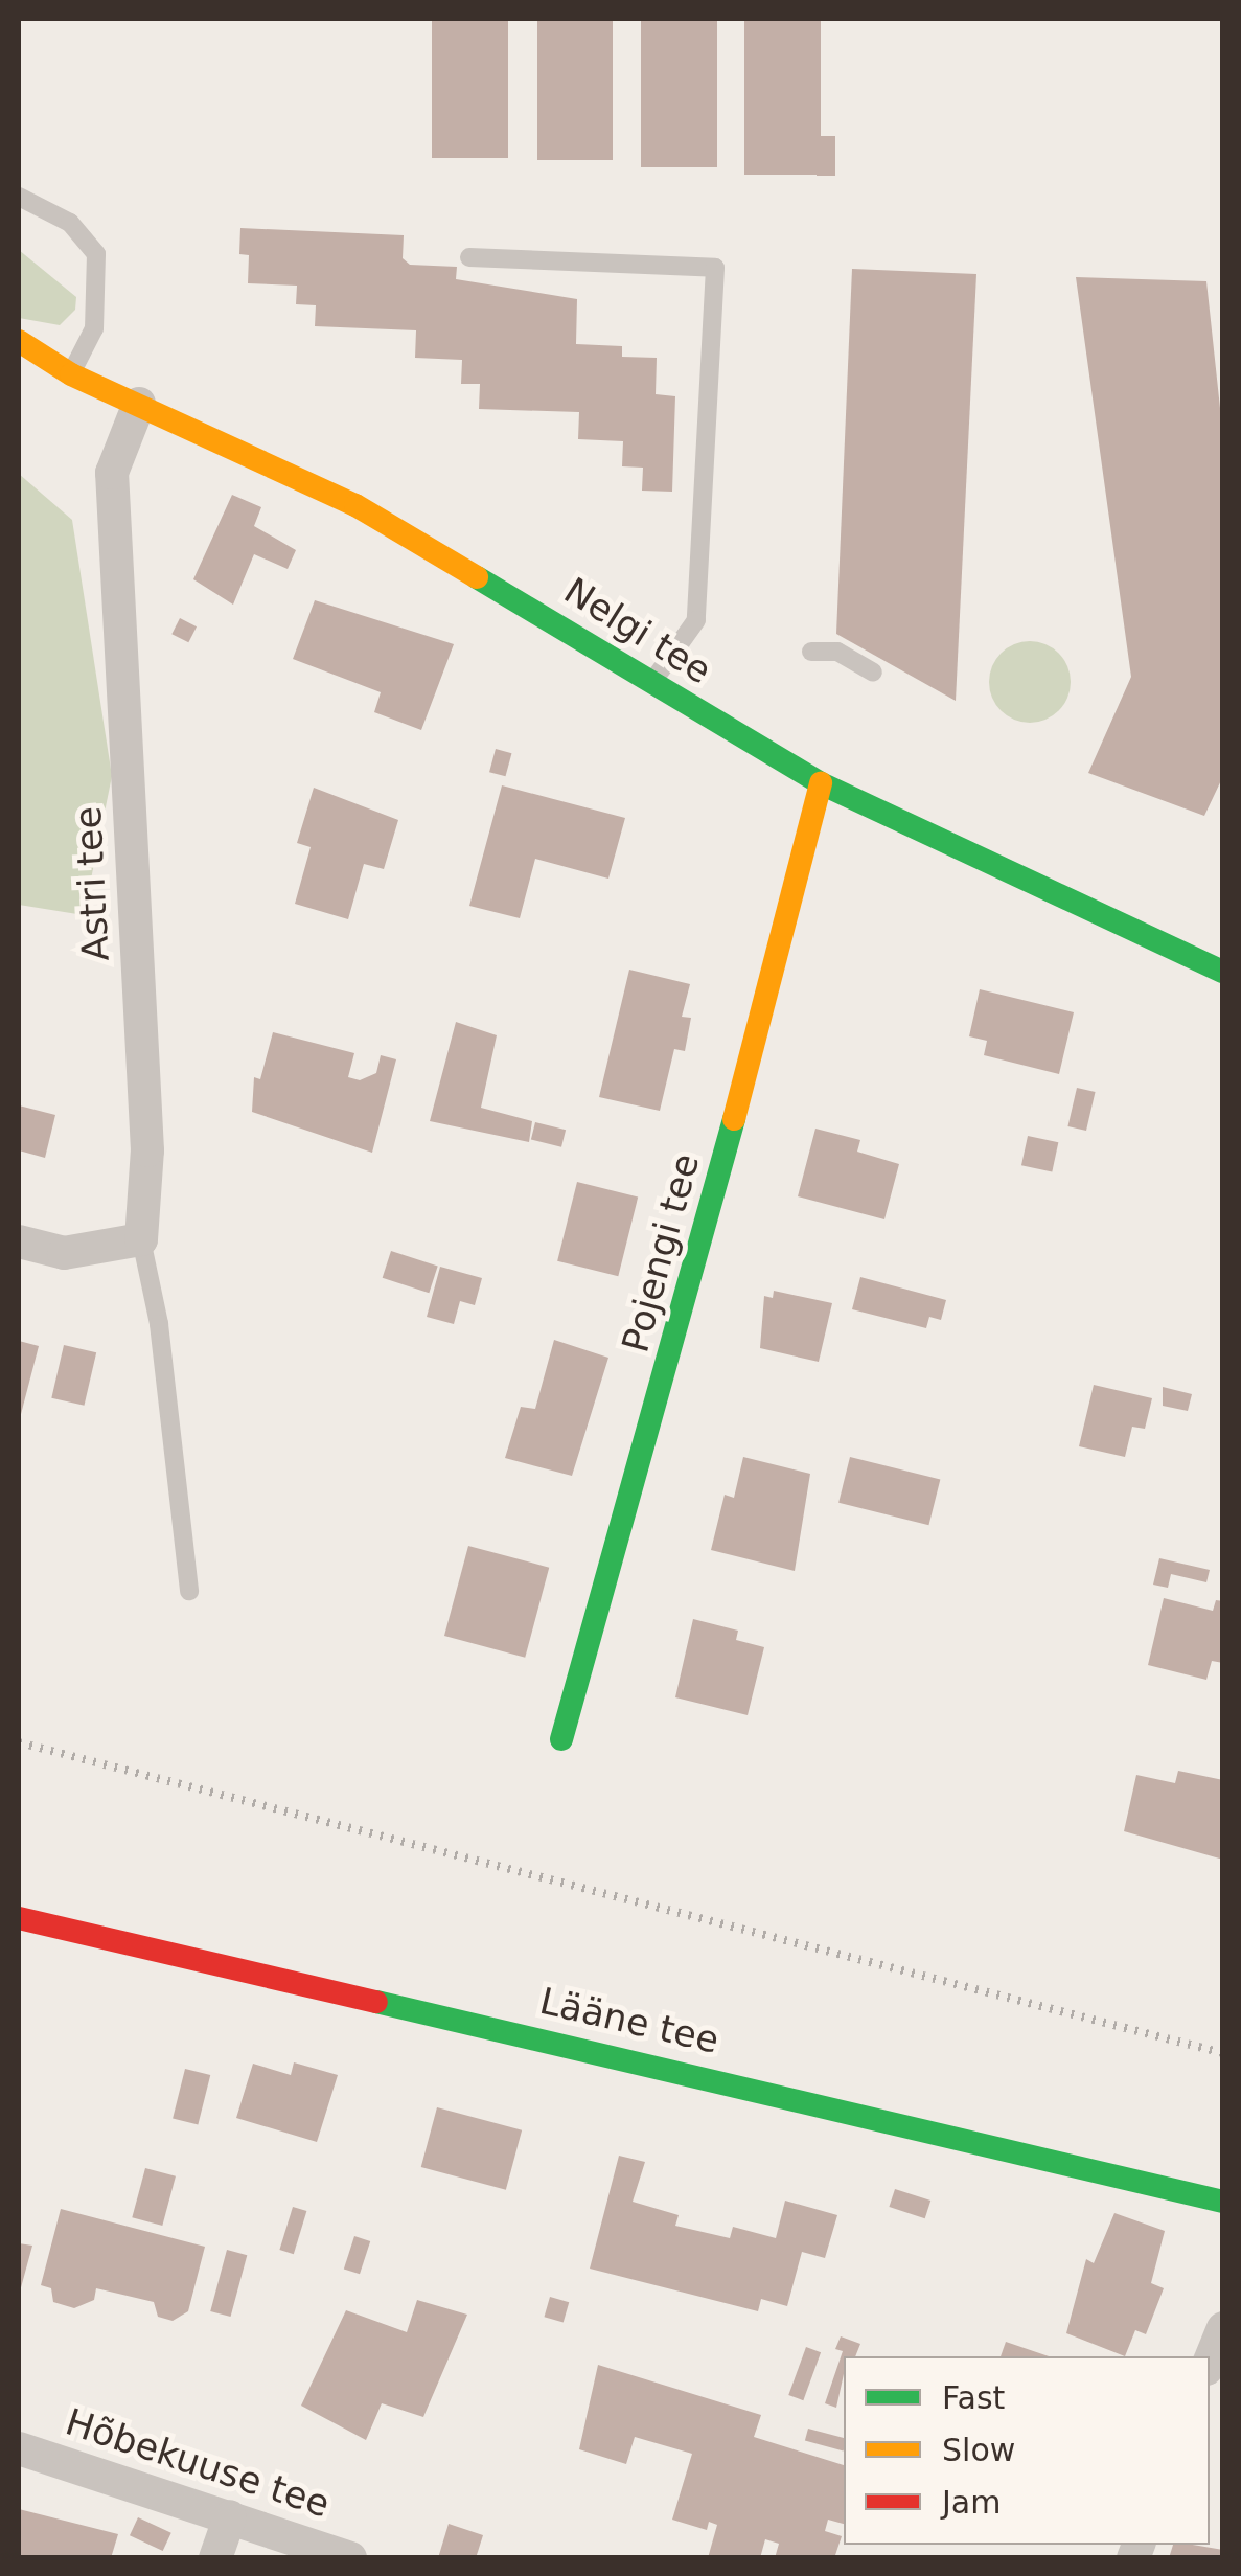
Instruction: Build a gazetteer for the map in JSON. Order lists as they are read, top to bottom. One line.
{"streets":{"street":["Nelgi tee","Astri tee","Pojengi tee","Lääne tee","Hõbekuuse tee"]},"crossings":[["Nelgi tee","Astri tee"],["Nelgi tee","Pojengi tee"]],"legend":["Fast","Slow","Jam"]}
